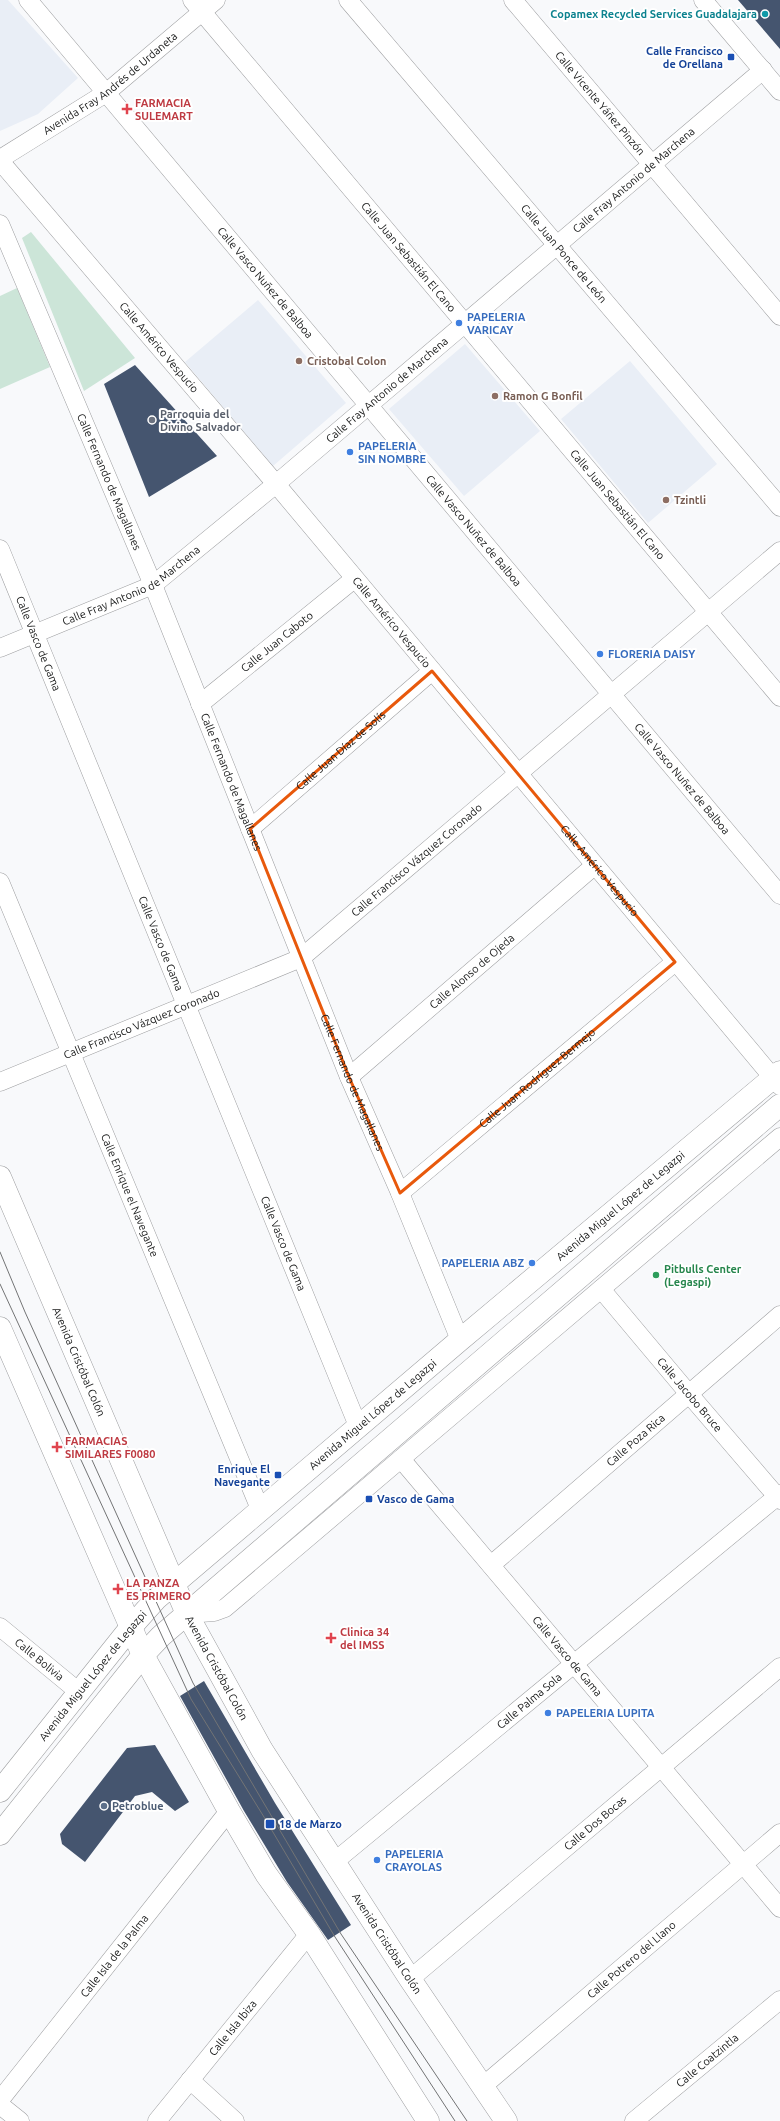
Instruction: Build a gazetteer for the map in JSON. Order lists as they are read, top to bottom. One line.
{"streets":{"main road":["Avenida Miguel López de Legazpi","Avenida Cristóbal Colón"],"street":["Avenida Fray Andrés de Urdaneta","Calle Vicente Yáñez Pinzón","Calle Fray Antonio de Marchena","Calle Juan Ponce de León","Calle Juan Sebastián El Cano","Calle Vasco Nuñez de Balboa","Calle Américo Vespucio","Calle Fernando de Magallanes","Calle Juan Caboto","Calle Vasco de Gama","Calle Juan Díaz de Solís","Calle Francisco Vázquez Coronado","Calle Alonso de Ojeda","Calle Juan Rodríguez Bermejo","Calle Enrique el Navegante","Calle Jacobo Bruce","Calle Poza Rica","Calle Bolivia","Calle Palma Sola","Calle Dos Bocas","Calle Isla de la Palma","Calle Potrero del Llano","Calle Isla Ibiza","Calle Coatzintla"]},"crossings":[["Avenida Fray Andrés de Urdaneta","Calle Juan Sebastián El Cano"],["Avenida Fray Andrés de Urdaneta","Calle Vasco Nuñez de Balboa"],["Avenida Fray Andrés de Urdaneta","Calle Américo Vespucio"],["Calle Vicente Yáñez Pinzón","Calle Fray Antonio de Marchena"],["Calle Fray Antonio de Marchena","Calle Juan Ponce de León"],["Calle Fray Antonio de Marchena","Calle Juan Sebastián El Cano"],["Calle Fray Antonio de Marchena","Calle Vasco Nuñez de Balboa"],["Calle Fray Antonio de Marchena","Calle Américo Vespucio"],["Calle Fray Antonio de Marchena","Calle Fernando de Magallanes"],["Calle Fray Antonio de Marchena","Calle Vasco de Gama"],["Calle Juan Sebastián El Cano","Calle Francisco Vázquez Coronado"],["Calle Vasco Nuñez de Balboa","Calle Francisco Vázquez Coronado"],["Calle Américo Vespucio","Calle Juan Caboto"],["Calle Américo Vespucio","Calle Juan Díaz de Solís"],["Calle Américo Vespucio","Calle Francisco Vázquez Coronado"],["Calle Américo Vespucio","Calle Alonso de Ojeda"],["Calle Américo Vespucio","Calle Juan Rodríguez Bermejo"],["Calle Américo Vespucio","Avenida Miguel López de Legazpi"],["Calle Fernando de Magallanes","Calle Juan Caboto"],["Calle Fernando de Magallanes","Calle Juan Díaz de Solís"],["Calle Fernando de Magallanes","Calle Francisco Vázquez Coronado"],["Calle Fernando de Magallanes","Calle Alonso de Ojeda"],["Calle Fernando de Magallanes","Calle Juan Rodríguez Bermejo"],["Calle Fernando de Magallanes","Avenida Miguel López de Legazpi"],["Calle Vasco de Gama","Calle Francisco Vázquez Coronado"],["Calle Vasco de Gama","Avenida Miguel López de Legazpi"],["Calle Vasco de Gama","Calle Poza Rica"],["Calle Vasco de Gama","Calle Palma Sola"],["Calle Vasco de Gama","Calle Dos Bocas"],["Calle Vasco de Gama","Calle Potrero del Llano"],["Calle Francisco Vázquez Coronado","Calle Enrique el Navegante"],["Calle Enrique el Navegante","Avenida Miguel López de Legazpi"],["Avenida Miguel López de Legazpi","Avenida Cristóbal Colón"],["Avenida Miguel López de Legazpi","Calle Bolivia"],["Avenida Cristóbal Colón","Calle Palma Sola"],["Avenida Cristóbal Colón","Calle Dos Bocas"],["Avenida Cristóbal Colón","Calle Potrero del Llano"],["Calle Jacobo Bruce","Calle Poza Rica"],["Calle Jacobo Bruce","Calle Palma Sola"]],"places":{"other":["Copamex Recycled Services Guadalajara","PAPELERIA VARICAY","Cristobal Colon","Ramon G Bonfil","Parroquia del Divino Salvador","PAPELERIA SIN NOMBRE","Tzintli","FLORERIA DAISY","PAPELERIA ABZ","Pitbulls Center (Legaspi)","PAPELERIA LUPITA","Petroblue","PAPELERIA CRAYOLAS"],"transit":["Calle Francisco de Orellana","Enrique El Navegante","Vasco de Gama","18 de Marzo"],"health":["FARMACIA SULEMART","FARMACIAS SIMILARES F0080","LA PANZA ES PRIMERO","Clinica 34 del IMSS"]}}
